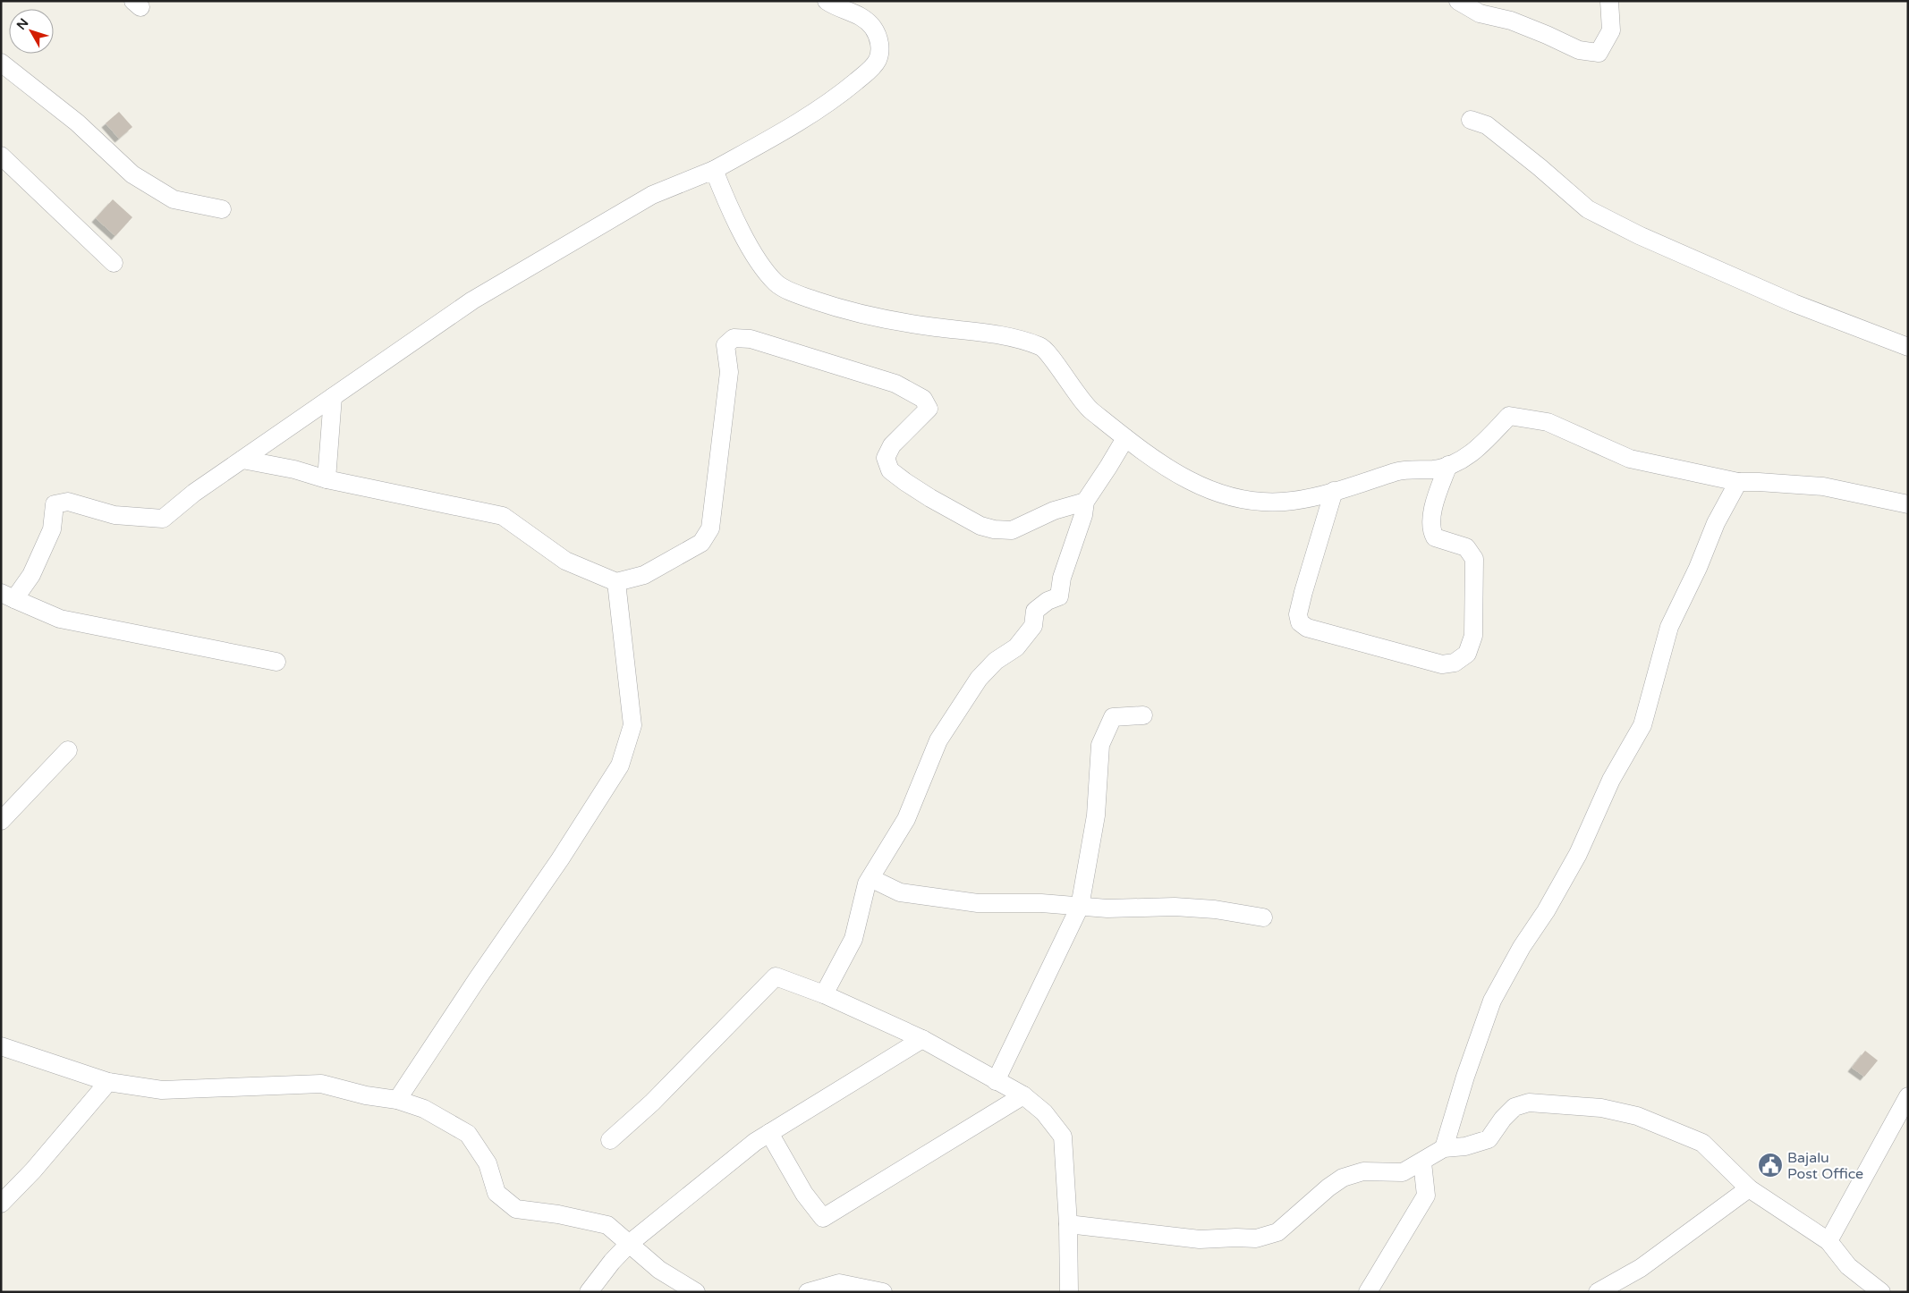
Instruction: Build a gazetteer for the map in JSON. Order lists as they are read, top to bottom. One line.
{"places":{"public building":["Bajalu Post Office"]},"north":"top left"}
